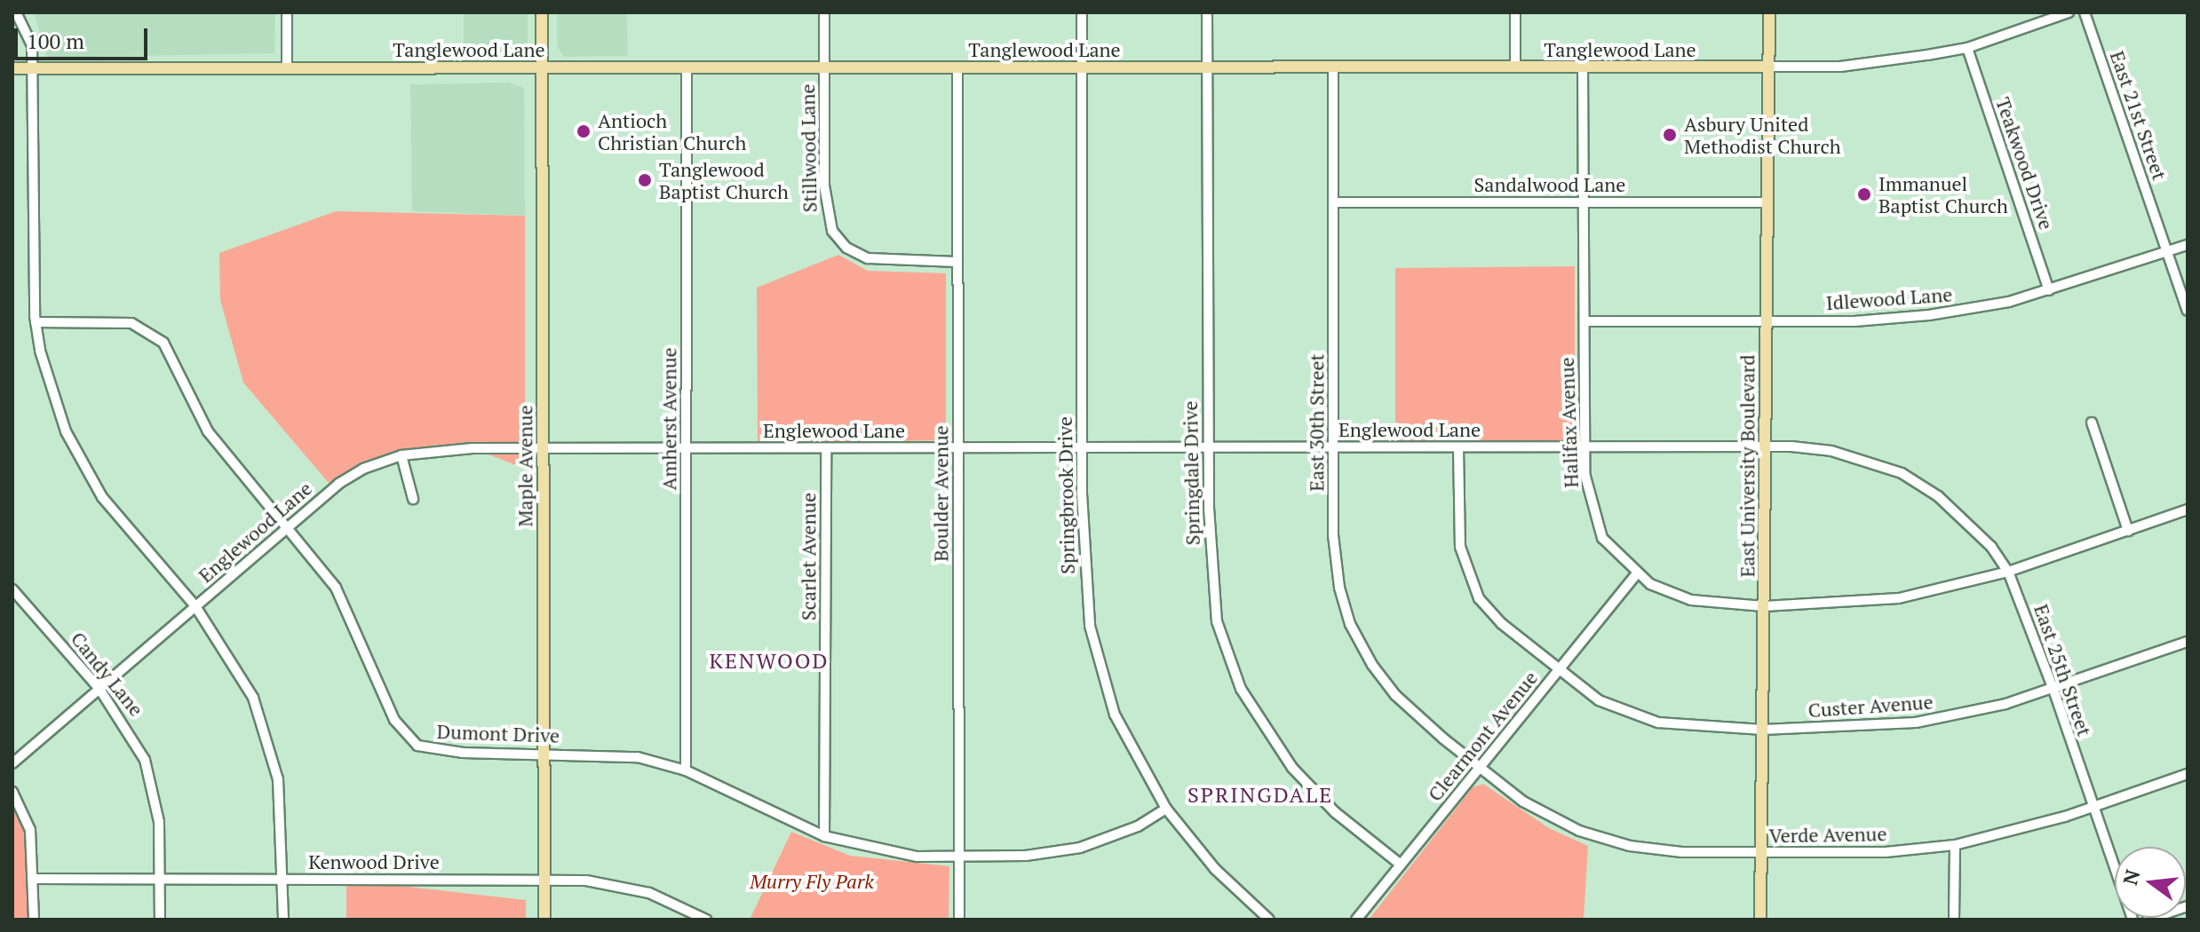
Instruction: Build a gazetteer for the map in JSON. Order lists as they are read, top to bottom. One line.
{"streets":{"main road":["Tanglewood Lane","Maple Avenue","East University Boulevard"],"street":["East 21st Street","Stillwood Lane","Teakwood Drive","Sandalwood Lane","Idlewood Lane","Amherst Avenue","East 30th Street","Halifax Avenue","Englewood Lane","Springdale Drive","Boulder Avenue","Springbrook Drive","Scarlet Avenue","East 25th Street","Candy Lane","Custer Avenue","Dumont Drive","Clearmont Avenue","Verde Avenue","Kenwood Drive"]},"crossings":[["Tanglewood Lane","Stillwood Lane"],["Tanglewood Lane","Teakwood Drive"],["Tanglewood Lane","Amherst Avenue"],["Tanglewood Lane","East 30th Street"],["Tanglewood Lane","Halifax Avenue"],["Tanglewood Lane","Maple Avenue"],["Tanglewood Lane","East University Boulevard"],["Tanglewood Lane","Springdale Drive"],["Tanglewood Lane","Boulder Avenue"],["Tanglewood Lane","Springbrook Drive"],["East 21st Street","Idlewood Lane"],["Stillwood Lane","Boulder Avenue"],["Teakwood Drive","Idlewood Lane"],["Sandalwood Lane","East 30th Street"],["Sandalwood Lane","Halifax Avenue"],["Sandalwood Lane","East University Boulevard"],["Idlewood Lane","Halifax Avenue"],["Idlewood Lane","East University Boulevard"],["Amherst Avenue","Englewood Lane"],["Amherst Avenue","Dumont Drive"],["East 30th Street","Englewood Lane"],["East 30th Street","Clearmont Avenue"],["East 30th Street","Verde Avenue"],["Halifax Avenue","Englewood Lane"],["Halifax Avenue","East University Boulevard"],["Halifax Avenue","East 25th Street"],["Halifax Avenue","Clearmont Avenue"],["Englewood Lane","Maple Avenue"],["Englewood Lane","East University Boulevard"],["Englewood Lane","Springdale Drive"],["Englewood Lane","Boulder Avenue"],["Englewood Lane","Springbrook Drive"],["Englewood Lane","Scarlet Avenue"],["Englewood Lane","East 25th Street"],["Englewood Lane","Candy Lane"],["Englewood Lane","Custer Avenue"],["Englewood Lane","Dumont Drive"],["Maple Avenue","Dumont Drive"],["Maple Avenue","Kenwood Drive"],["East University Boulevard","Custer Avenue"],["East University Boulevard","Verde Avenue"],["Springdale Drive","Clearmont Avenue"],["Boulder Avenue","Dumont Drive"],["Springbrook Drive","Dumont Drive"],["Scarlet Avenue","Dumont Drive"],["East 25th Street","Custer Avenue"],["East 25th Street","Verde Avenue"],["Candy Lane","Kenwood Drive"],["Custer Avenue","Clearmont Avenue"],["Clearmont Avenue","Verde Avenue"]],"districts":["KENWOOD","SPRINGDALE"],"parks":["Murry Fly Park"],"places":["Antioch Christian Church","Asbury United Methodist Church","Tanglewood Baptist Church","Immanuel Baptist Church"],"scale_bar":"100 m","north":"left"}
